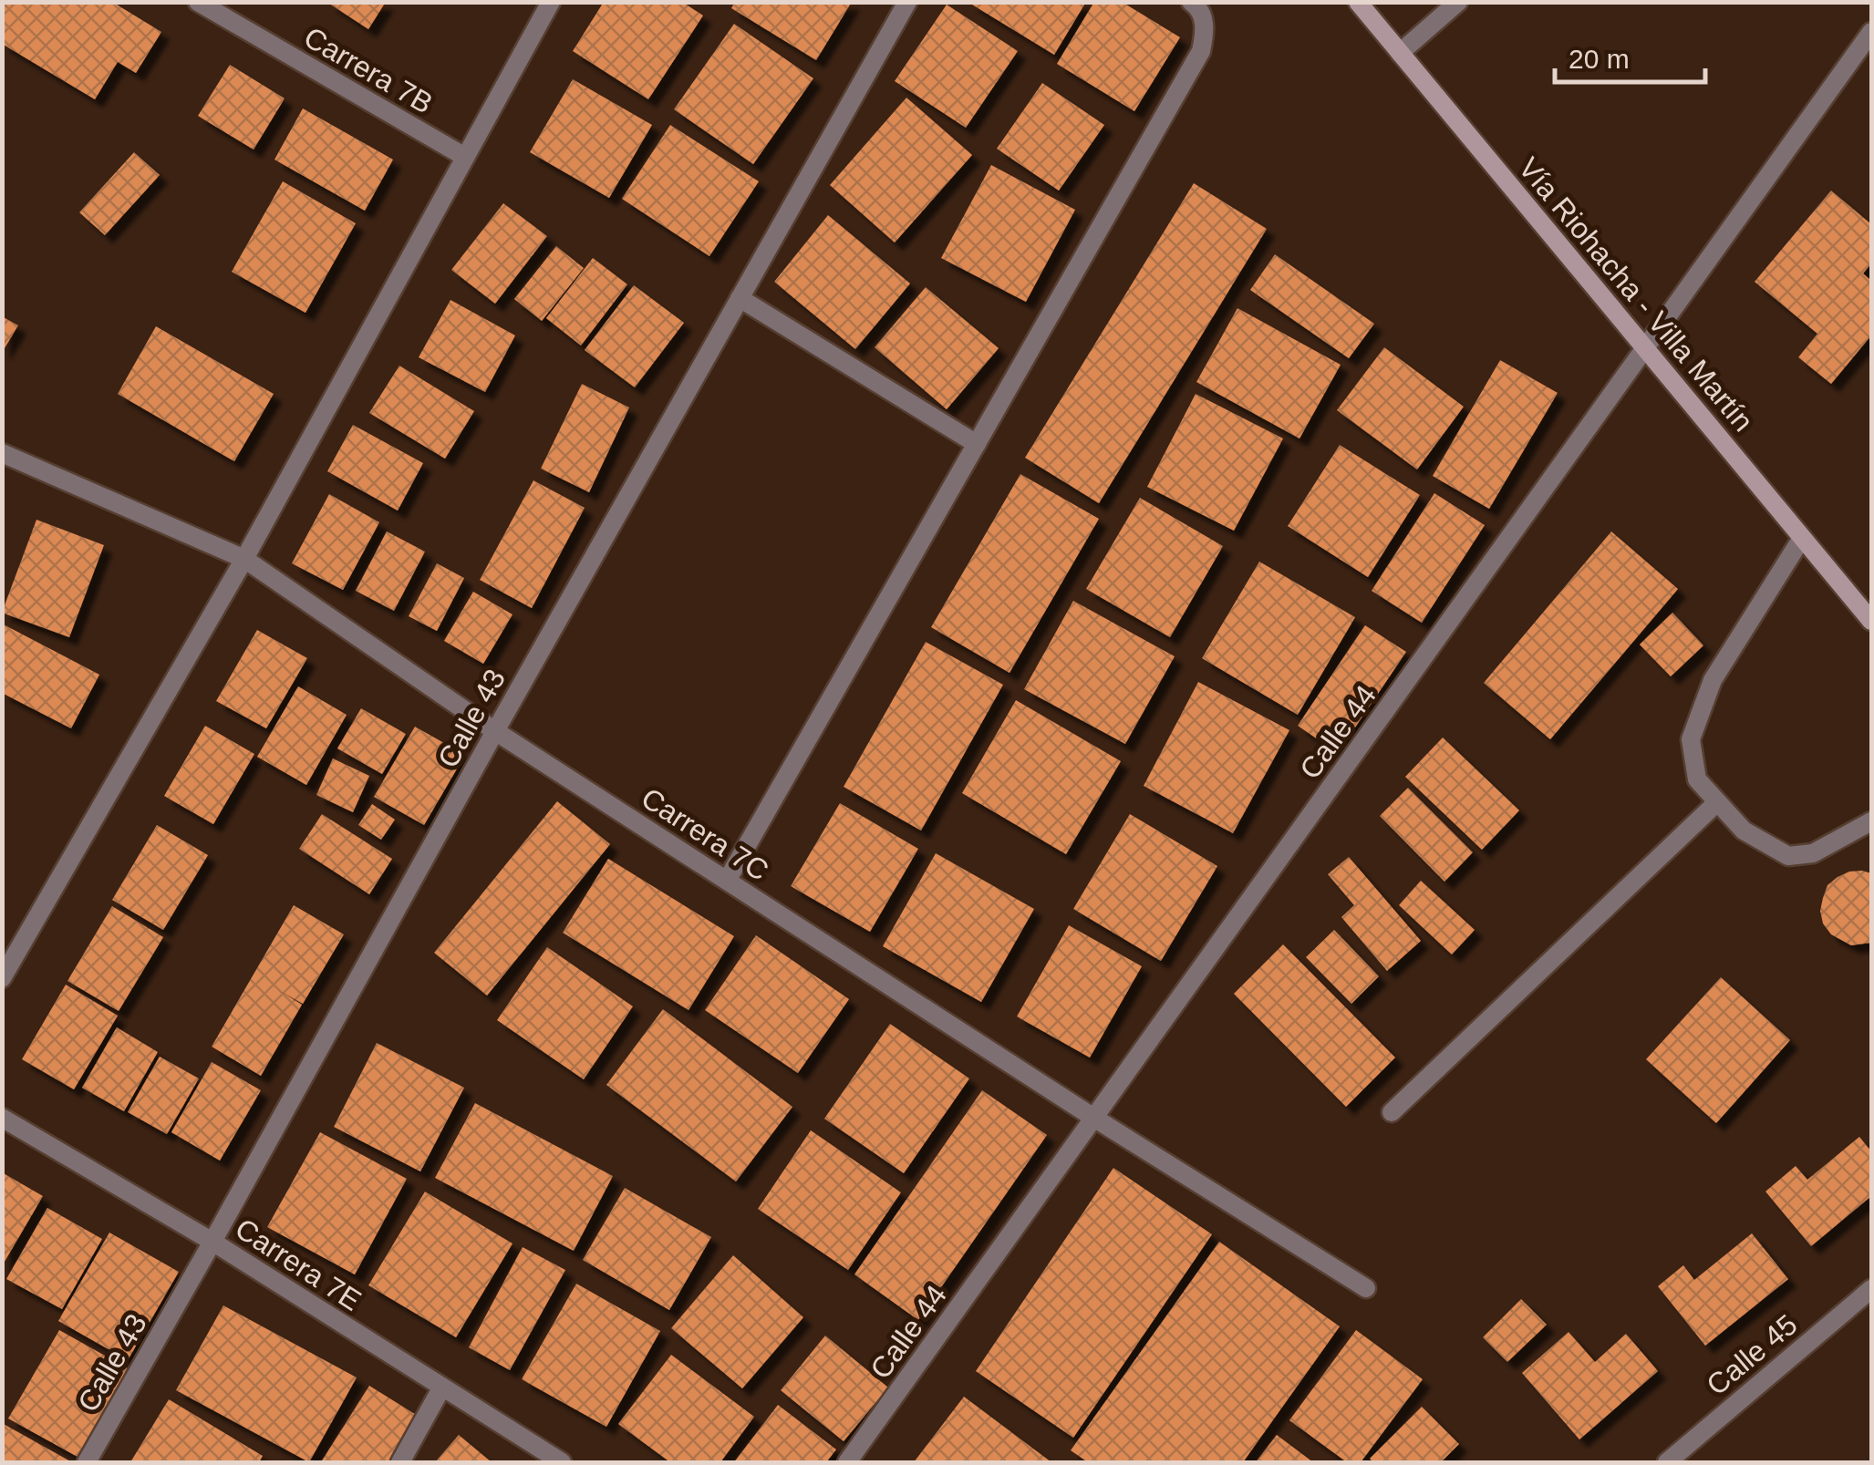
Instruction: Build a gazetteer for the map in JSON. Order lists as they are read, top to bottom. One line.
{"streets":{"main road":["Vía Riohacha - Villa Martín"],"street":["Carrera 7B","Calle 43","Calle 44","Carrera 7C","Carrera 7E","Calle 45"]},"crossings":[["Vía Riohacha - Villa Martín","Calle 44"],["Calle 43","Carrera 7C"],["Calle 43","Carrera 7E"],["Calle 44","Carrera 7C"]],"scale_bar":"20 m"}
